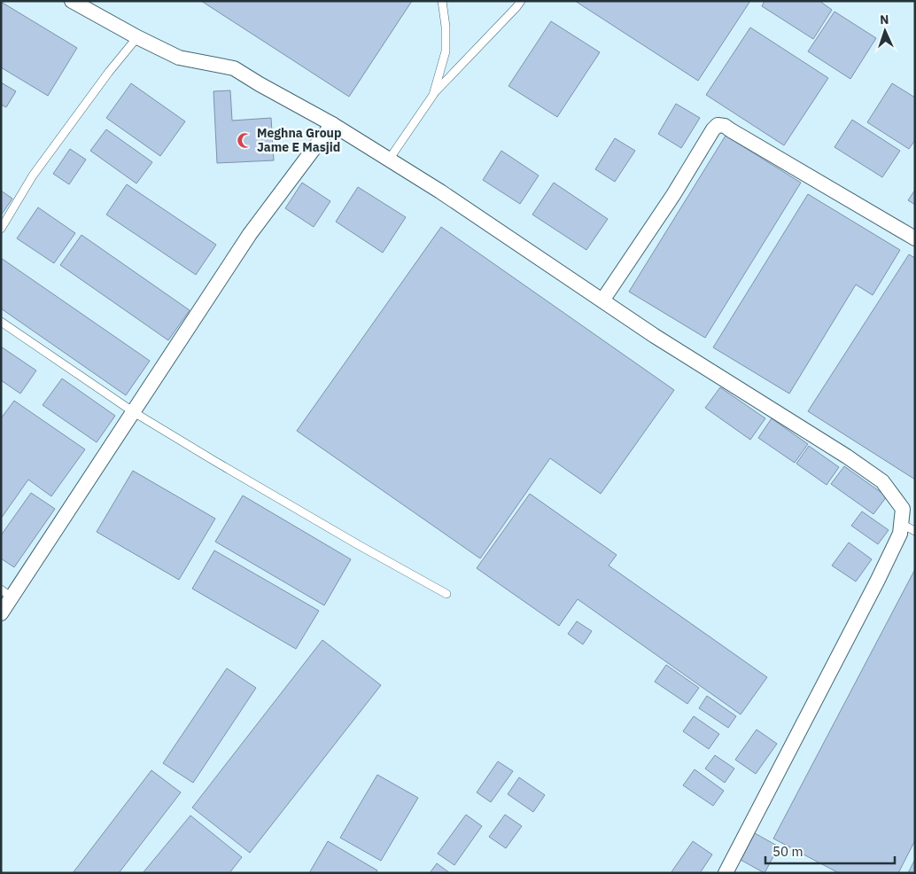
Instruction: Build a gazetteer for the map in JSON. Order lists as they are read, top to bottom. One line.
{"places":{"mosque":["Meghna Group Jame E Masjid"]},"scale_bar":"50 m","north":"top"}
